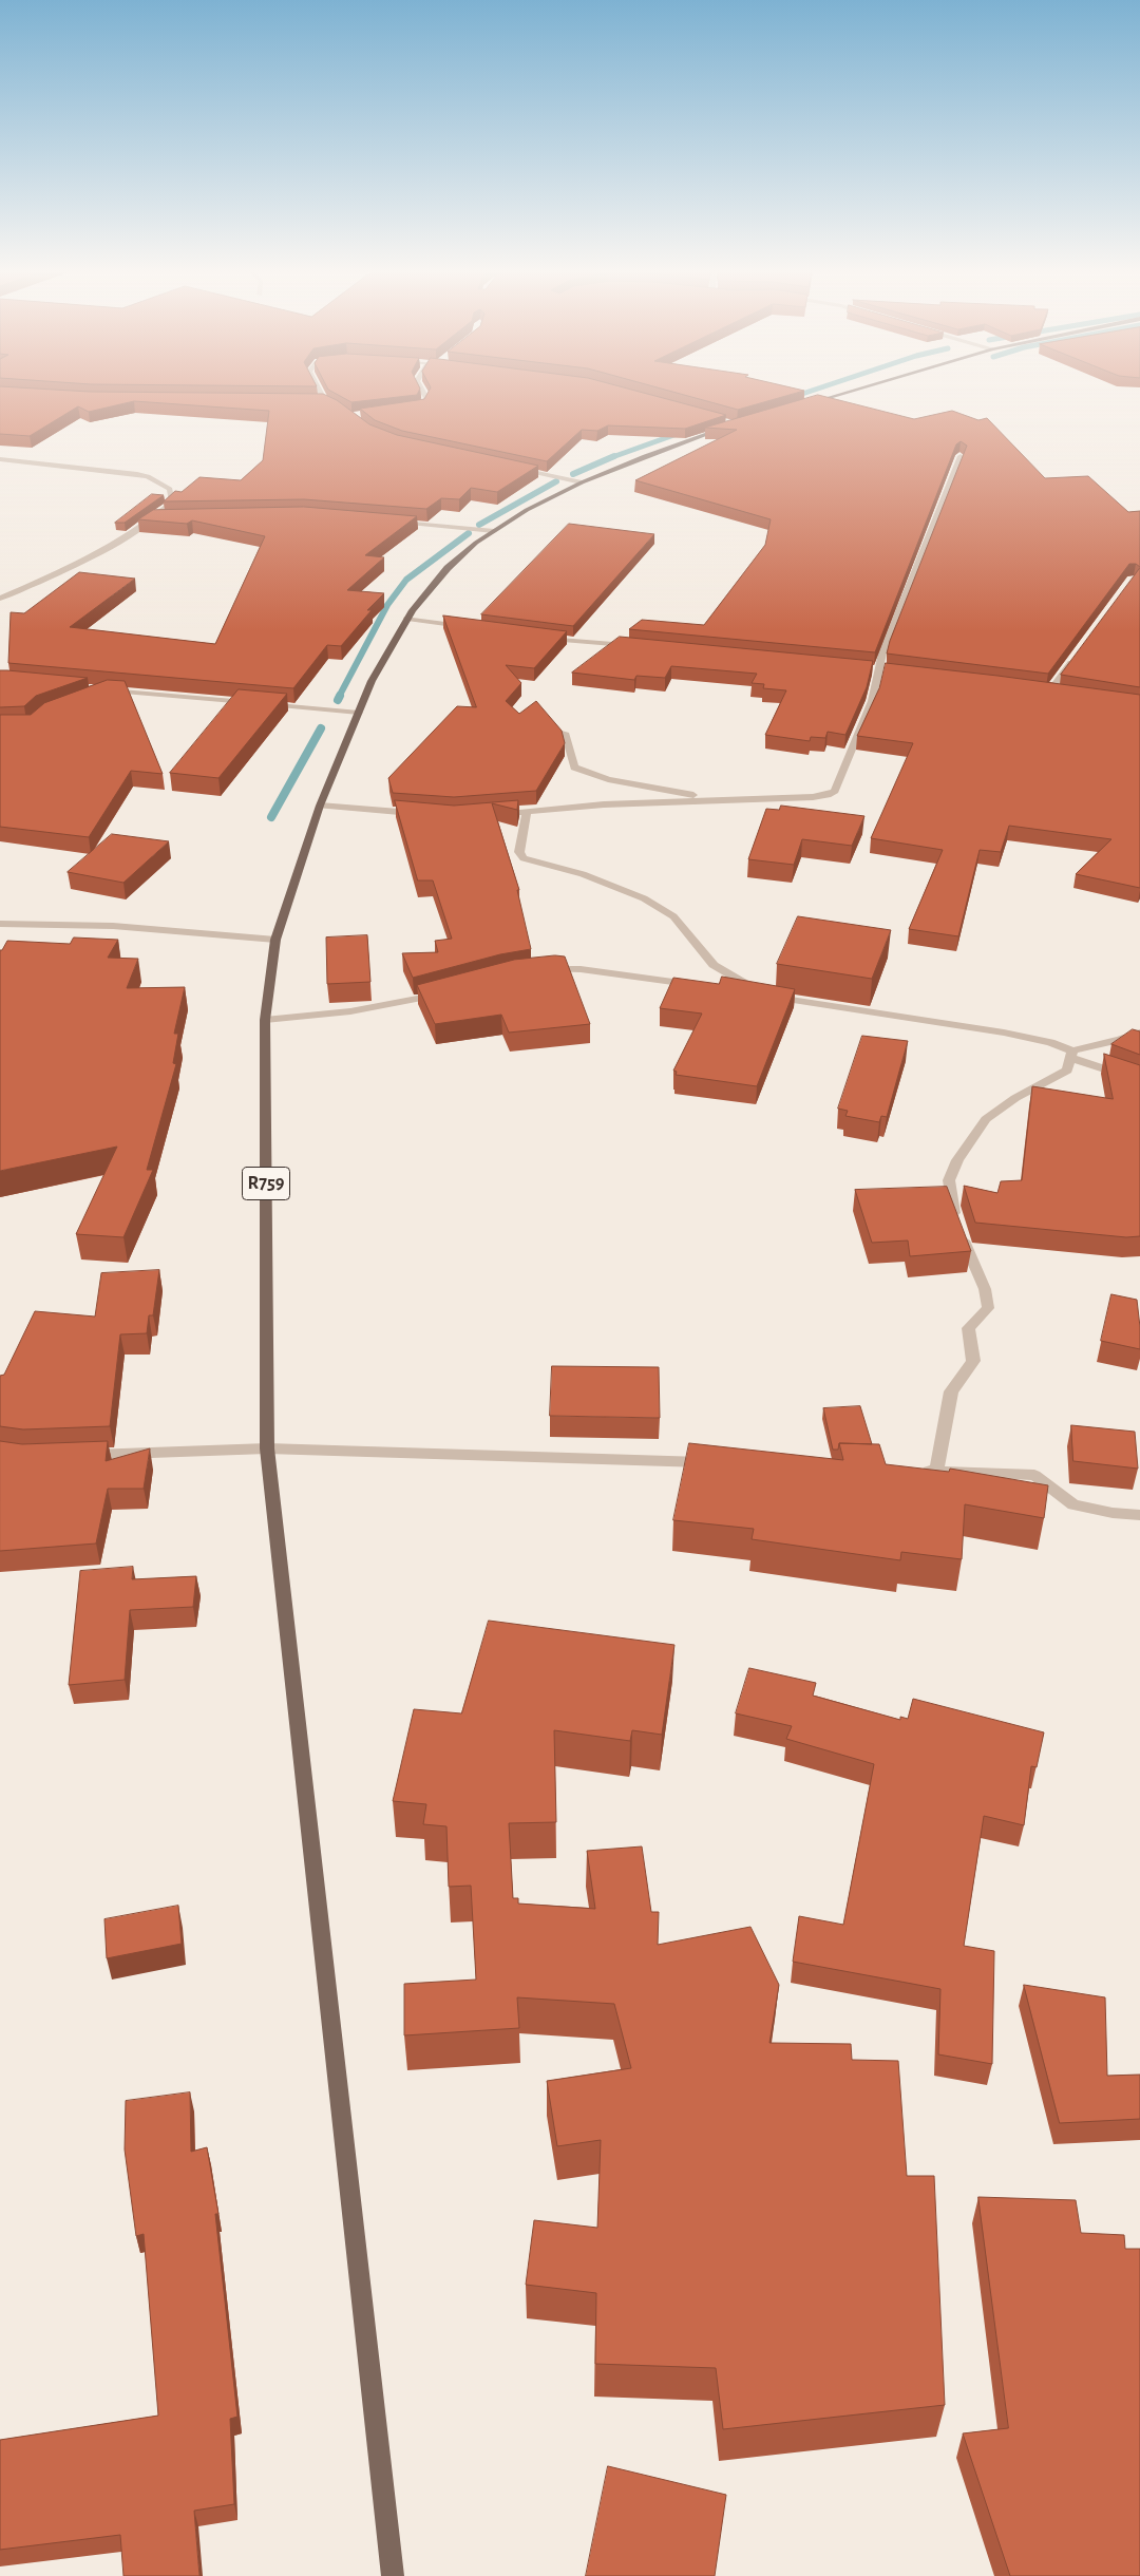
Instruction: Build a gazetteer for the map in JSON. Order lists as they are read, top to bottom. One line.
{"streets":{"main road":["R759"]}}
